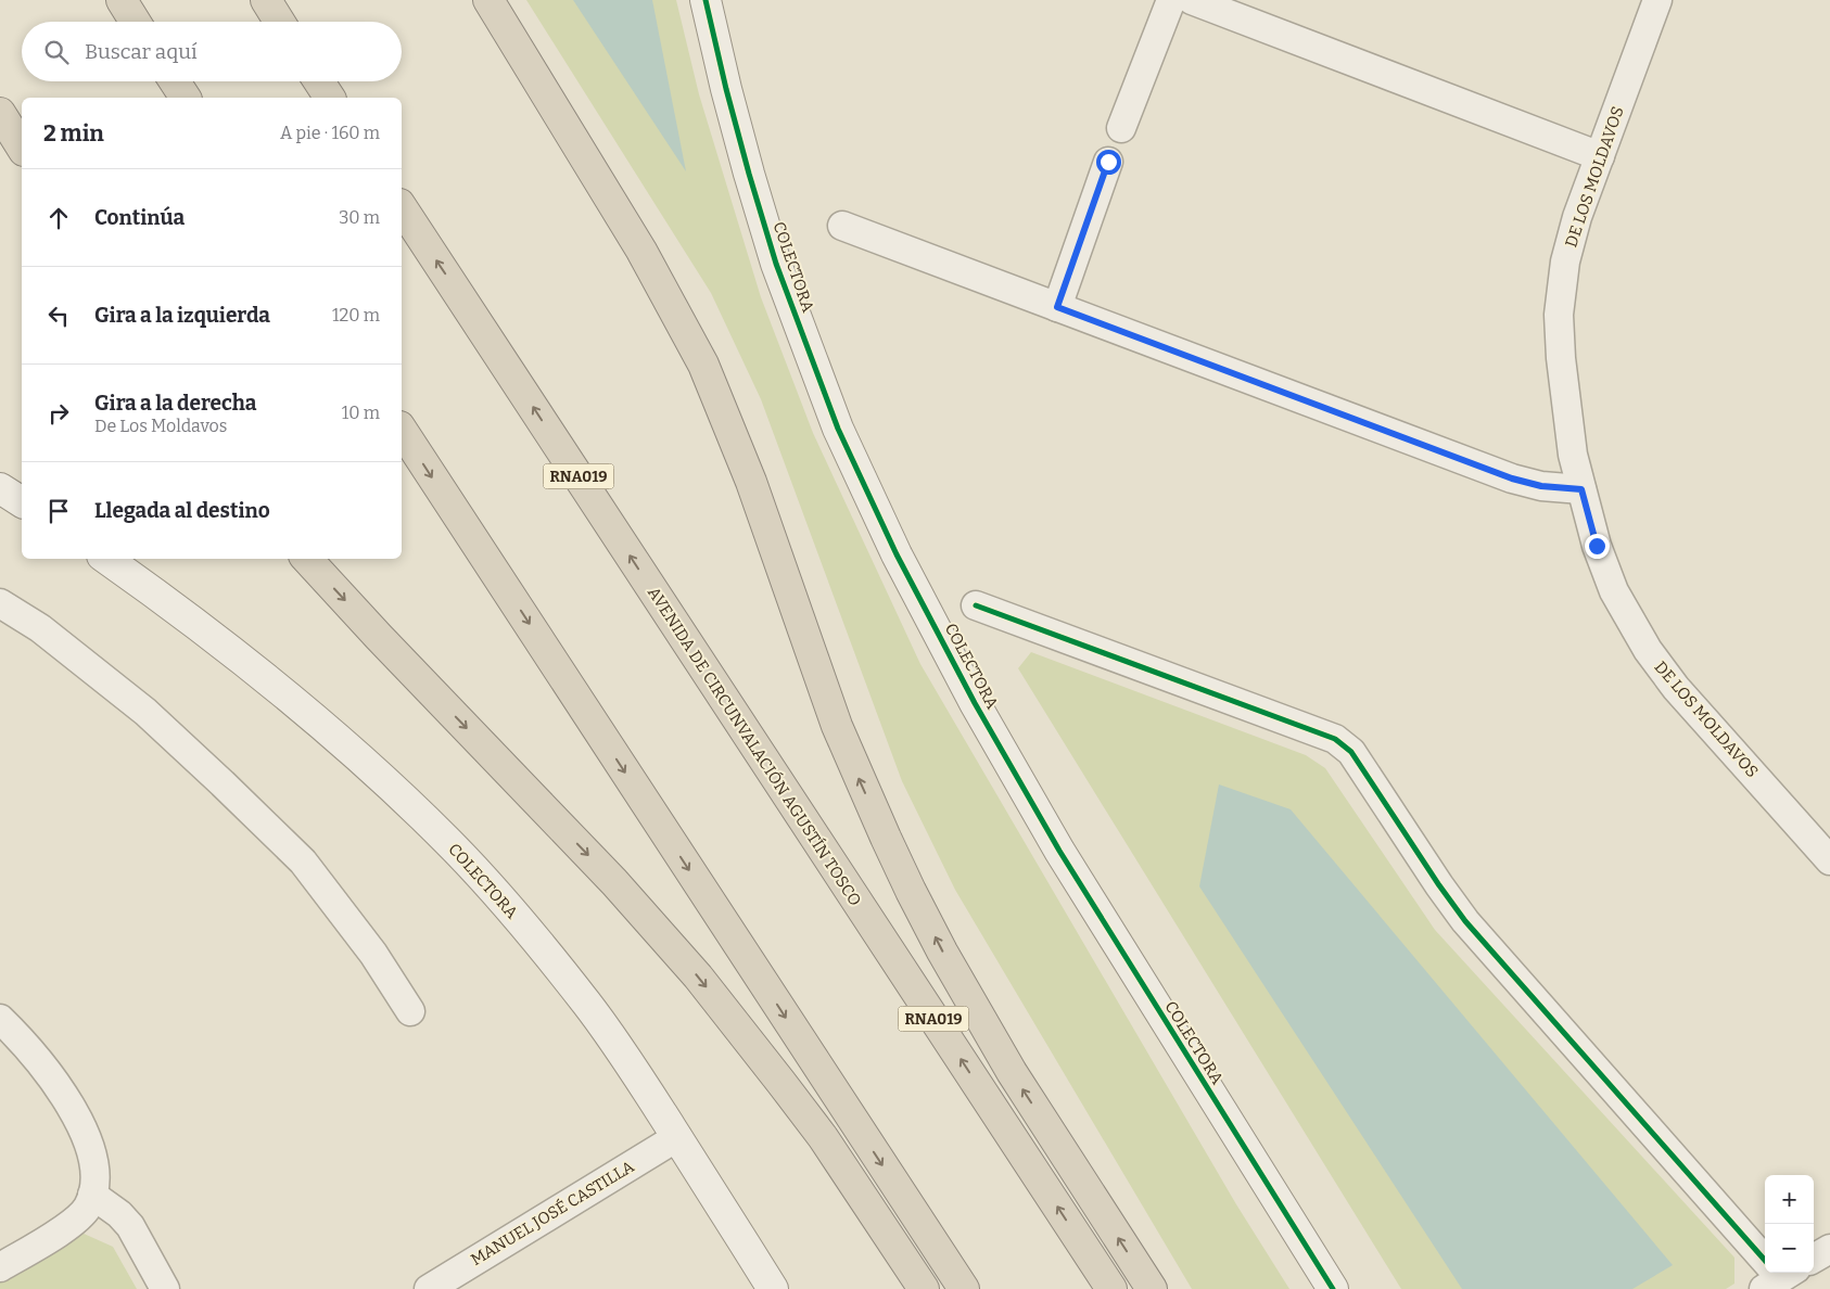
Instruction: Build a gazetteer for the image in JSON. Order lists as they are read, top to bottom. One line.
{"streets":{"highway":["RNA019","AVENIDA DE CIRCUNVALACIÓN AGUSTÍN TOSCO"],"street":["DE LOS MOLDAVOS","COLECTORA","MANUEL JOSÉ CASTILLA"]},"crossings":[["COLECTORA","MANUEL JOSÉ CASTILLA"]],"page":{"search":"Buscar aquí","heading":["2 min","A pie · 160 m"],"list":[["Continúa","30 m"],["Gira a la izquierda","120 m"],["Gira a la derecha","De Los Moldavos","10 m"],"Llegada al destino"],"map_buttons":["+","−"]}}
